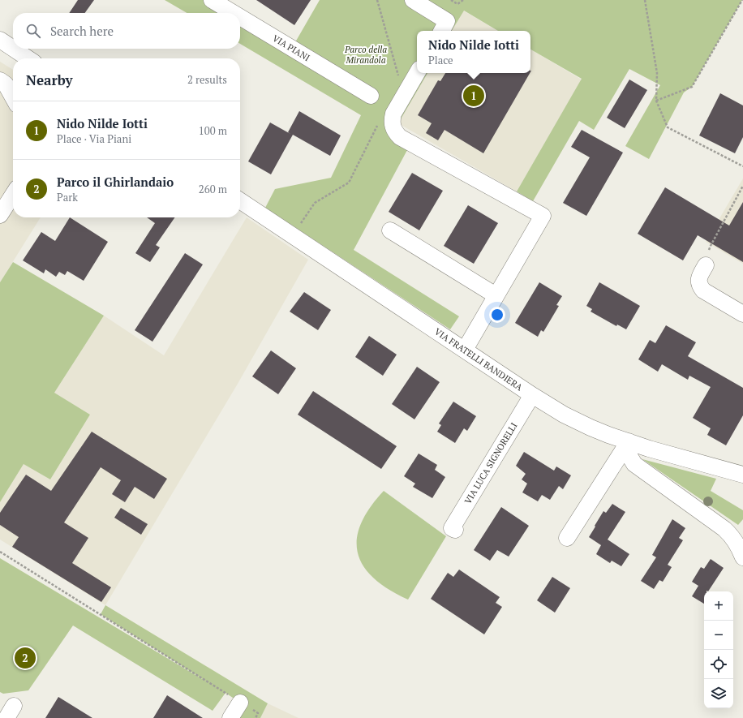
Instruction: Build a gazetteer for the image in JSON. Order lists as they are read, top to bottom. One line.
{"streets":{"street":["VIA PIANI","VIA FRATELLI BANDIERA","VIA LUCA SIGNORELLI"]},"crossings":[["VIA FRATELLI BANDIERA","VIA LUCA SIGNORELLI"]],"parks":["Parco della Mirandola"],"page":{"search":"Search here","popup":["Nido Nilde Iotti","Place"],"heading":["Nearby","2 results"],"pins":["1","2"],"list":[{"mark":"1","name":"Nido Nilde Iotti","note":"Place · Via Piani","value":"100 m"},{"mark":"2","name":"Parco il Ghirlandaio","note":"Park","value":"260 m"}],"map_buttons":["+","−"]}}
